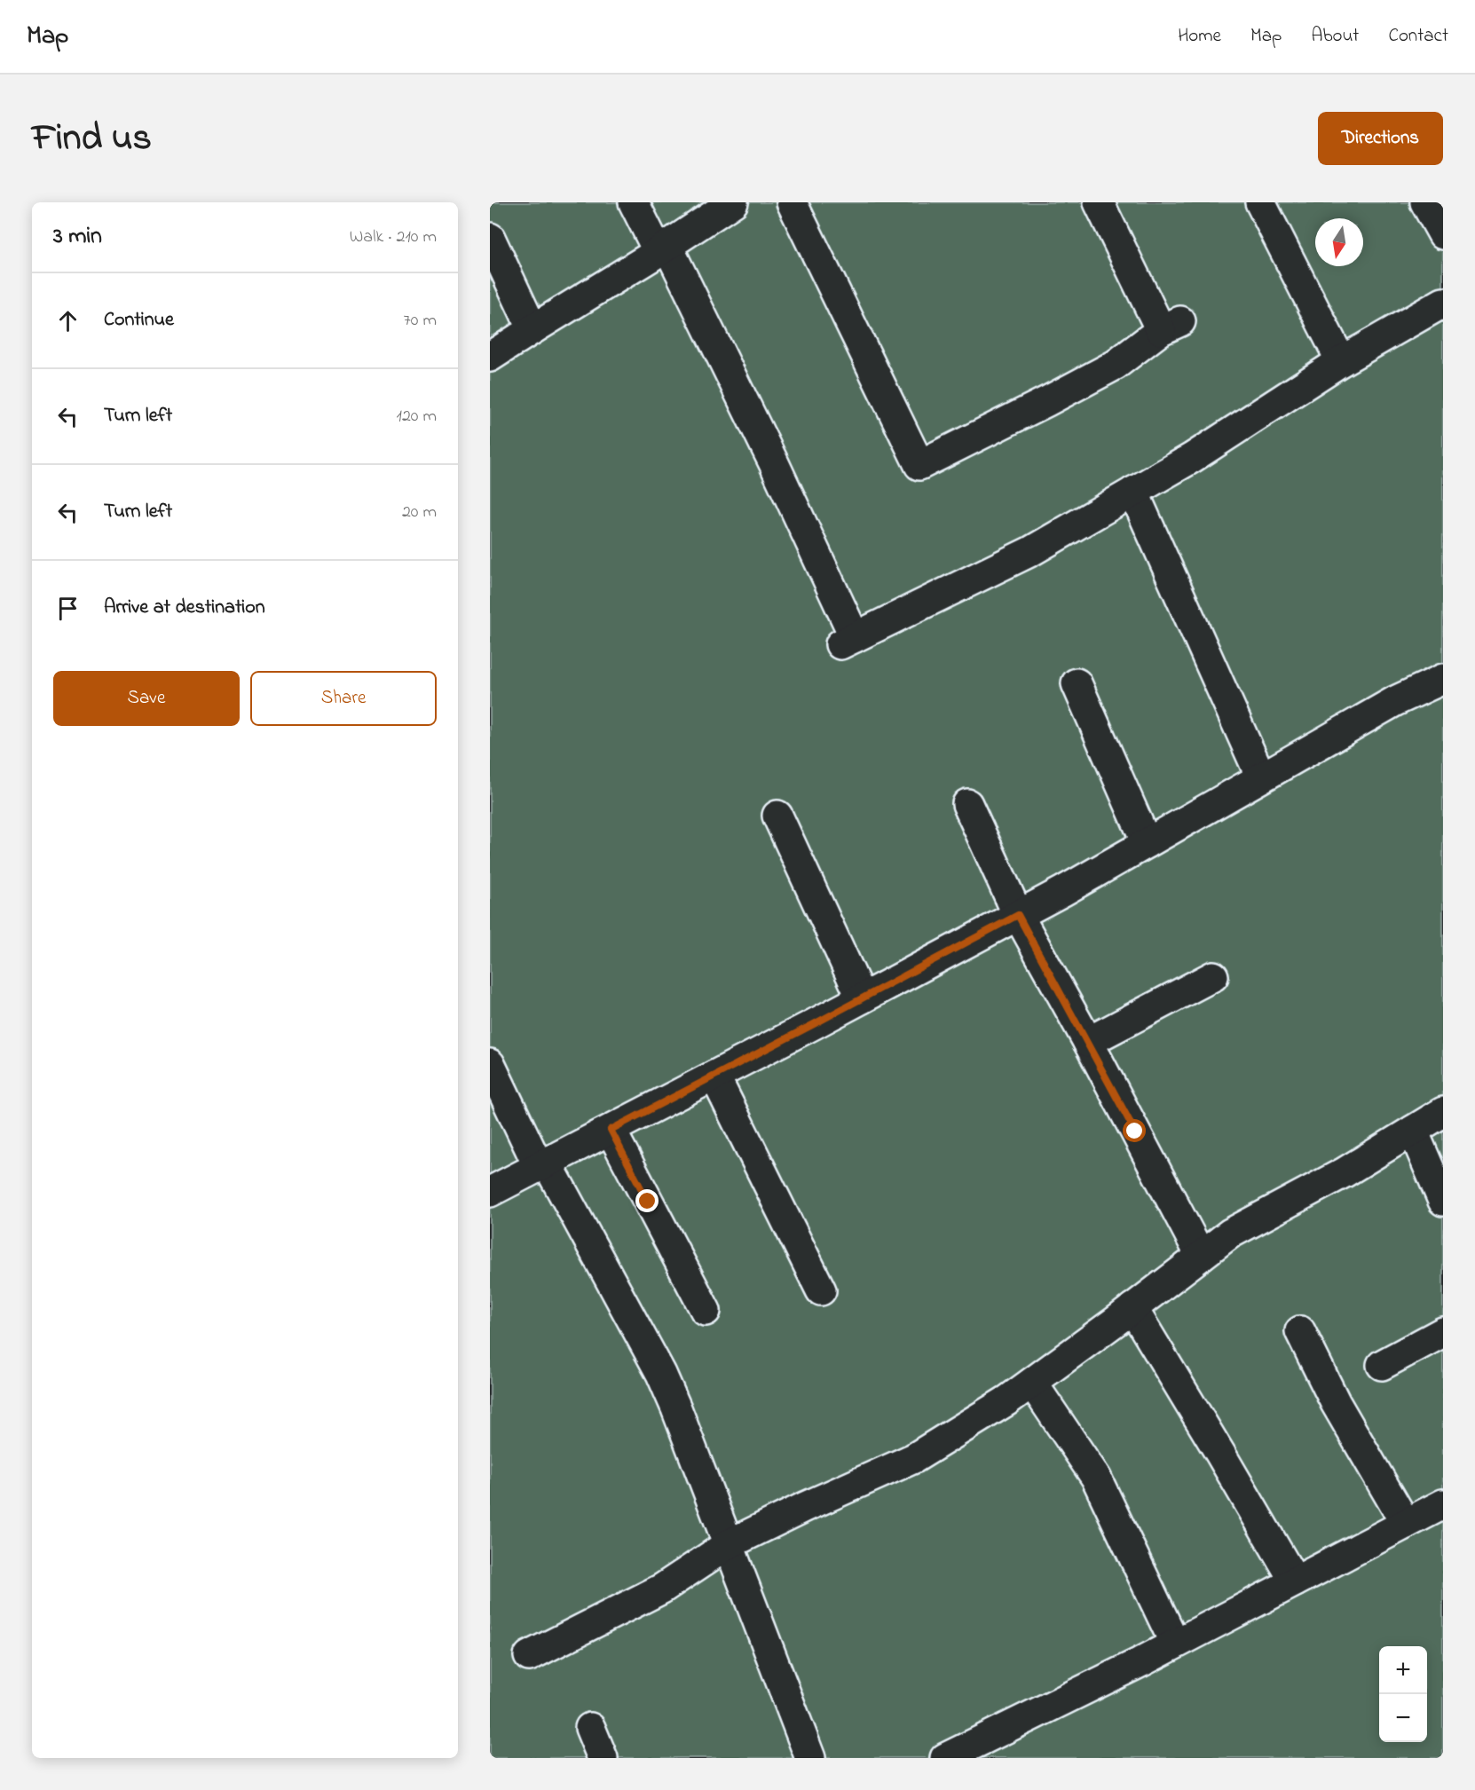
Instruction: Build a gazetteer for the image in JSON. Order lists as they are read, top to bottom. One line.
{"north":"bottom","page":{"header":"Map","nav":["Home","Map","About","Contact"],"title":"Find us","buttons":["Directions",["Save","Share"]],"heading":["3 min","Walk · 210 m"],"list":[["Continue","70 m"],["Turn left","120 m"],["Turn left","20 m"],"Arrive at destination"],"map_buttons":["+","−"]}}
